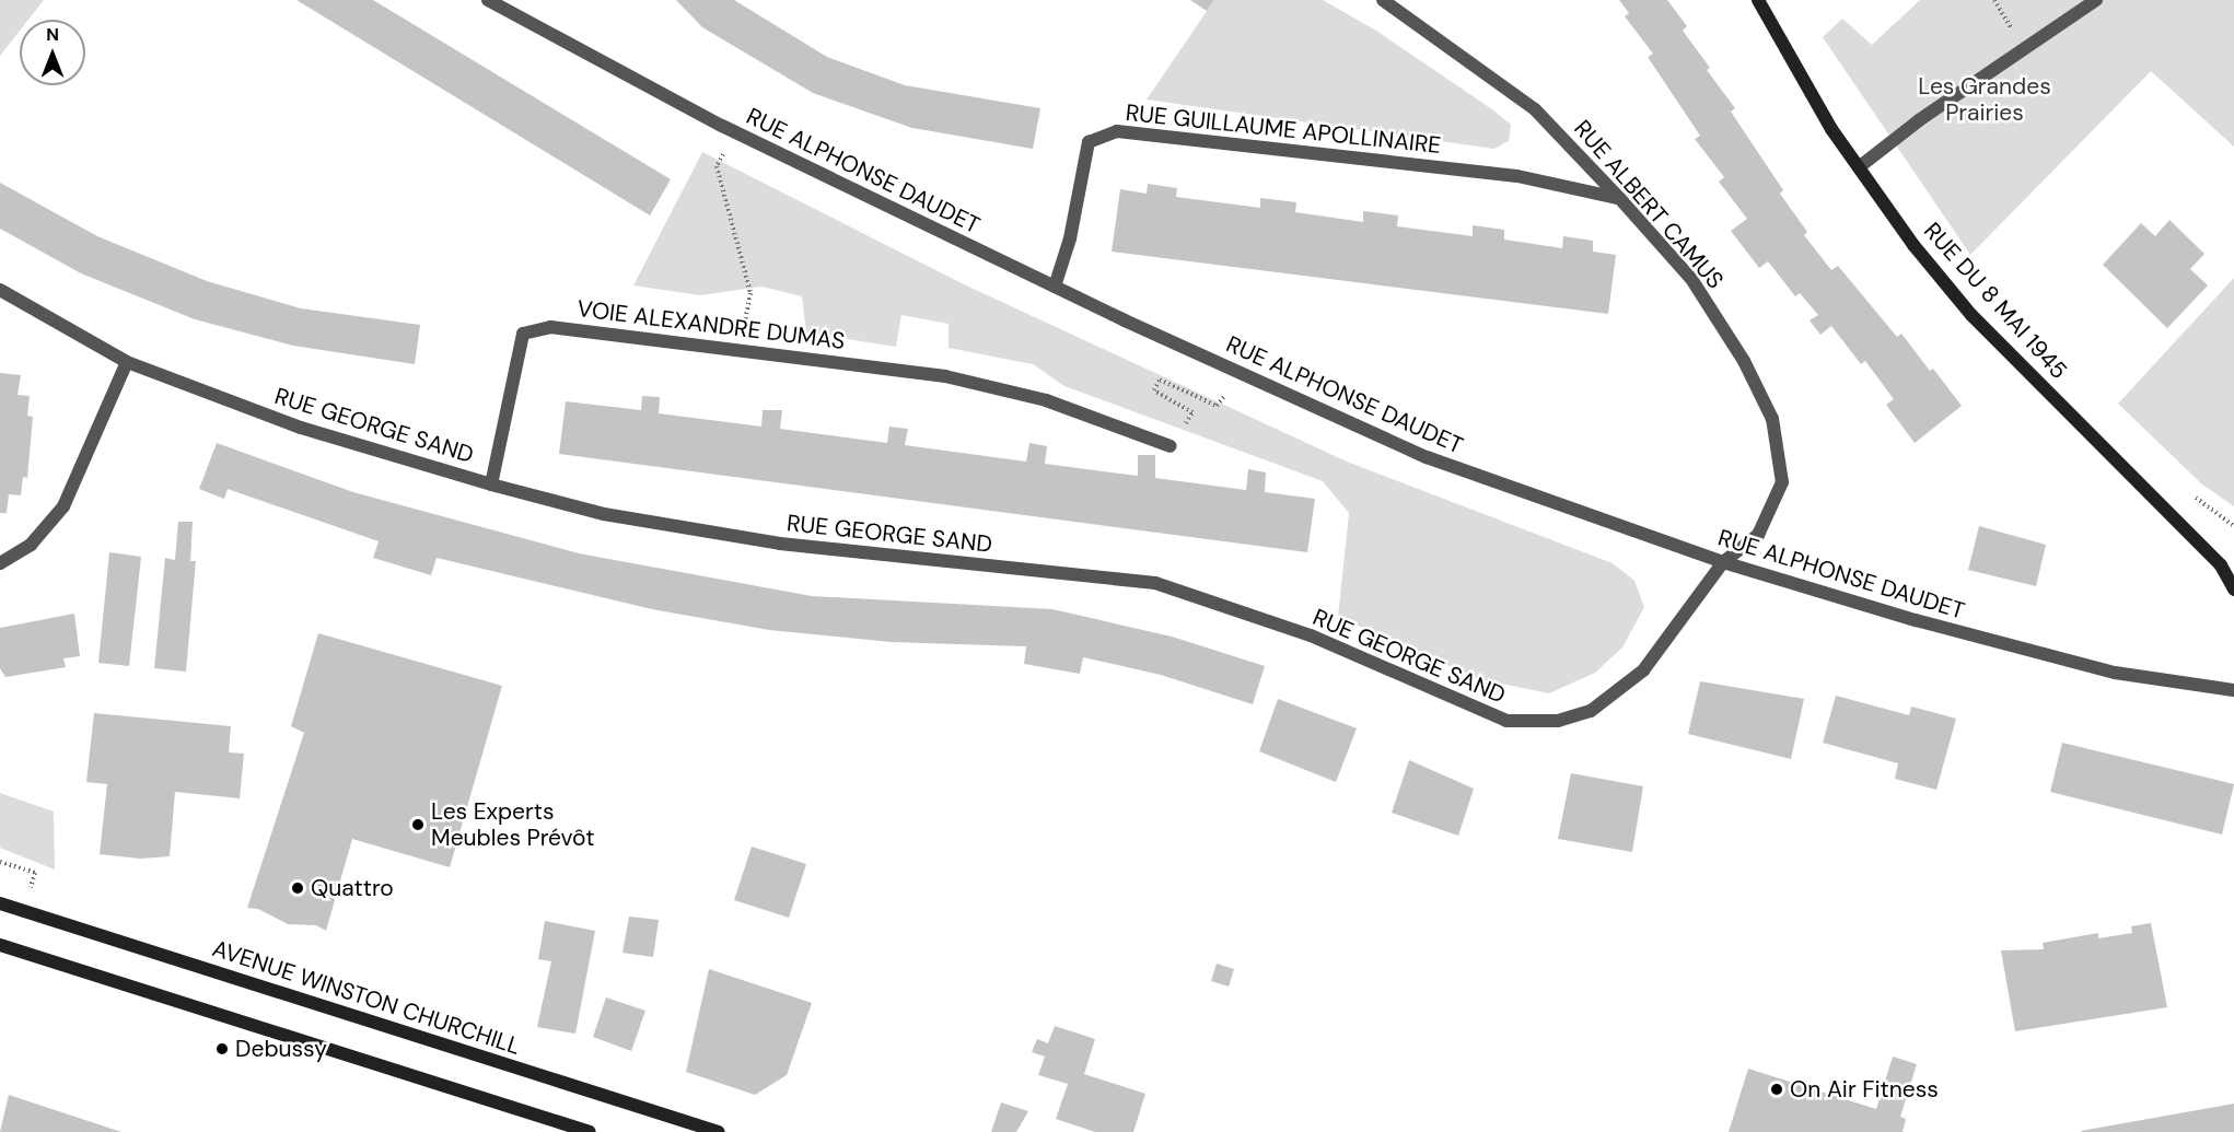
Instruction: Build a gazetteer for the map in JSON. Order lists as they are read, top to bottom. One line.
{"streets":{"main road":["RUE DU 8 MAI 1945","AVENUE WINSTON CHURCHILL"],"street":["RUE GUILLAUME APOLLINAIRE","RUE ALPHONSE DAUDET","RUE ALBERT CAMUS","VOIE ALEXANDRE DUMAS","RUE GEORGE SAND"]},"crossings":[["RUE GUILLAUME APOLLINAIRE","RUE ALPHONSE DAUDET"],["RUE GUILLAUME APOLLINAIRE","RUE ALBERT CAMUS"],["RUE ALPHONSE DAUDET","RUE ALBERT CAMUS"],["RUE ALPHONSE DAUDET","RUE GEORGE SAND"],["RUE ALBERT CAMUS","RUE GEORGE SAND"],["VOIE ALEXANDRE DUMAS","RUE GEORGE SAND"]],"parks":["Les Grandes Prairies"],"places":["Les Experts Meubles Prévôt","Quattro","Debussy","On Air Fitness"],"north":"top"}
